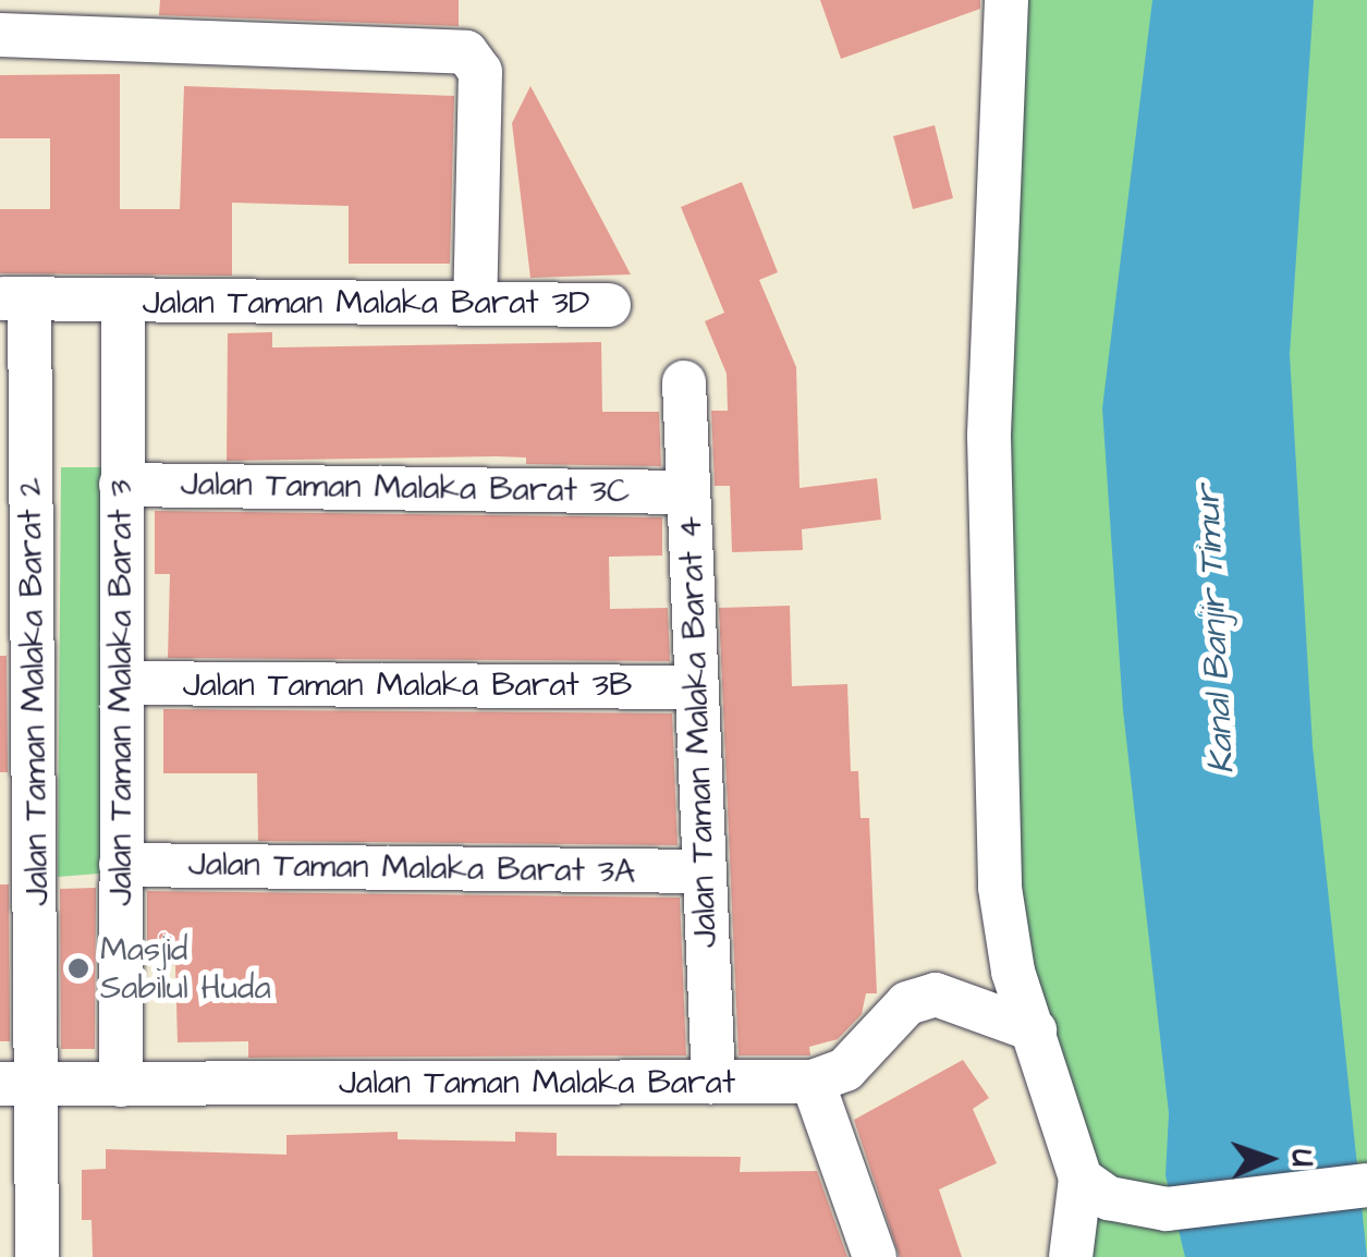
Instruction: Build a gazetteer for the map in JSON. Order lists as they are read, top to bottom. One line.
{"streets":{"street":["Jalan Taman Malaka Barat 3D","Jalan Taman Malaka Barat 3C","Jalan Taman Malaka Barat 3B","Jalan Taman Malaka Barat 2","Jalan Taman Malaka Barat 3","Jalan Taman Malaka Barat 4","Jalan Taman Malaka Barat 3A","Jalan Taman Malaka Barat"]},"crossings":[["Jalan Taman Malaka Barat 3D","Jalan Taman Malaka Barat 2"],["Jalan Taman Malaka Barat 3D","Jalan Taman Malaka Barat 3"],["Jalan Taman Malaka Barat 3C","Jalan Taman Malaka Barat 3"],["Jalan Taman Malaka Barat 3C","Jalan Taman Malaka Barat 4"],["Jalan Taman Malaka Barat 3B","Jalan Taman Malaka Barat 3"],["Jalan Taman Malaka Barat 3B","Jalan Taman Malaka Barat 4"],["Jalan Taman Malaka Barat 2","Jalan Taman Malaka Barat"],["Jalan Taman Malaka Barat 3","Jalan Taman Malaka Barat 3A"],["Jalan Taman Malaka Barat 3","Jalan Taman Malaka Barat"],["Jalan Taman Malaka Barat 4","Jalan Taman Malaka Barat 3A"],["Jalan Taman Malaka Barat 4","Jalan Taman Malaka Barat"]],"water":["Kanal Banjir Timur"],"places":["Masjid Sabilul Huda"],"north":"right"}
